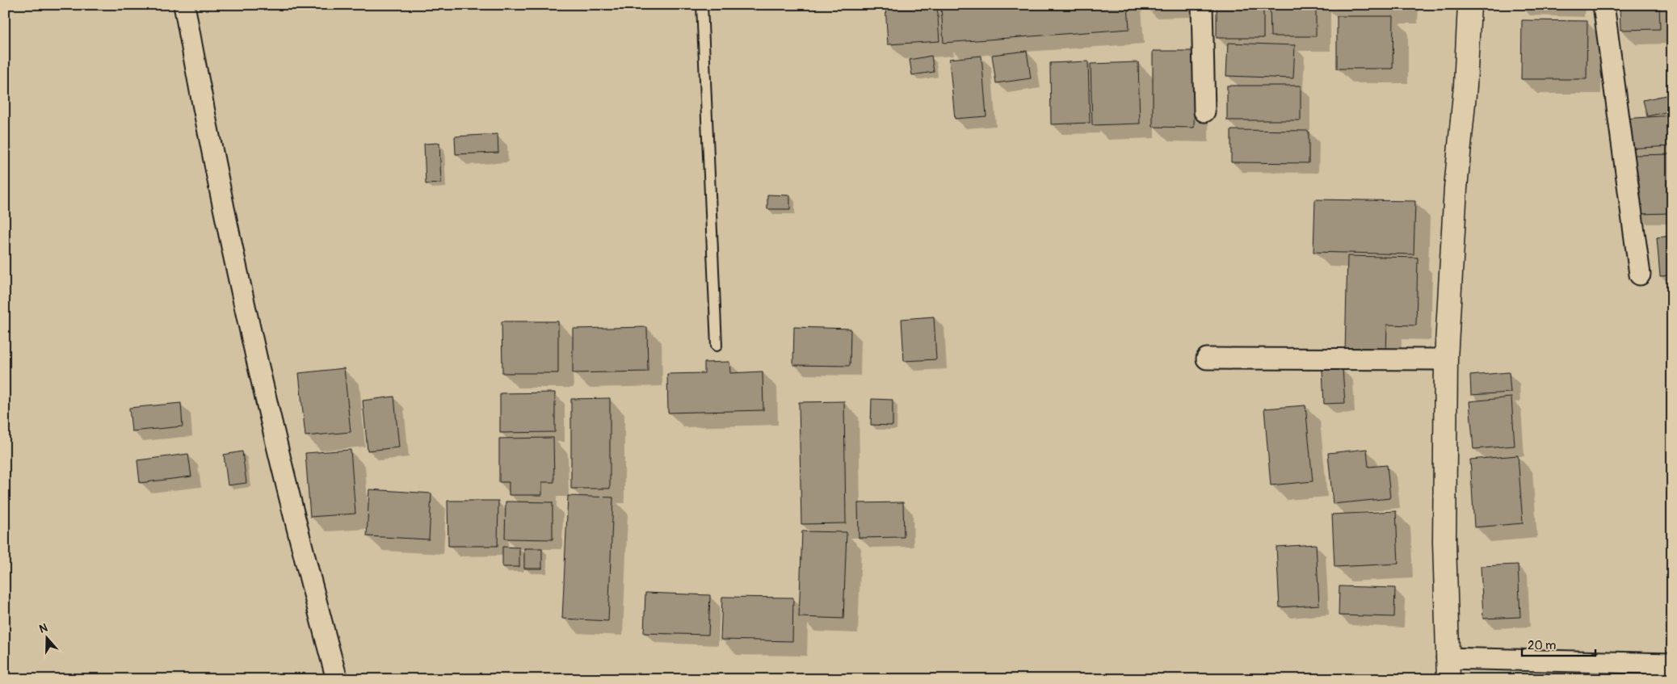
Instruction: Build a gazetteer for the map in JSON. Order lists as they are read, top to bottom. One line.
{"scale_bar":"20 m","north":"top"}
